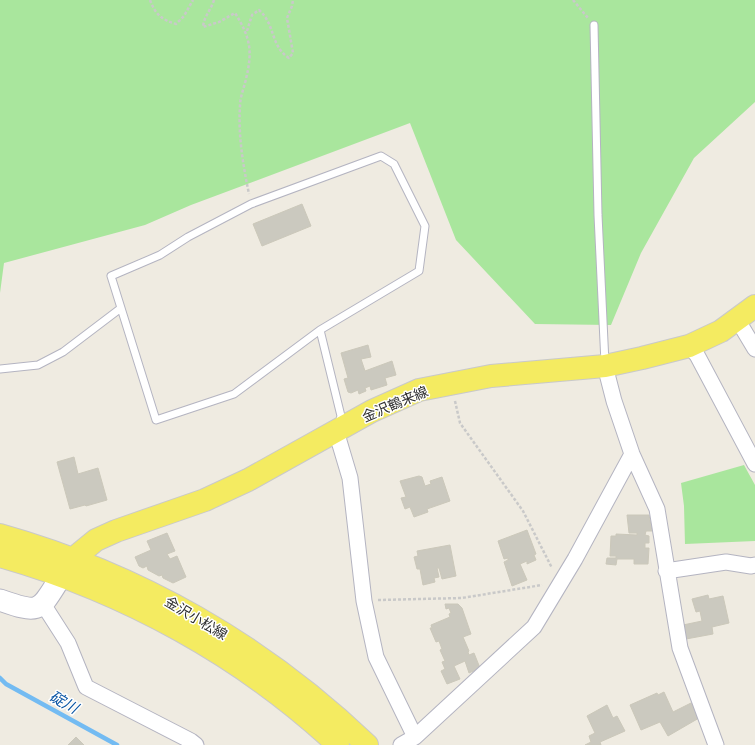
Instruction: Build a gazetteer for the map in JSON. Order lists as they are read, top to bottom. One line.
{"streets":{"main road":["金沢鶴来線","金沢小松線"]},"crossings":[["金沢鶴来線","金沢小松線"]],"water":["碇川"]}
